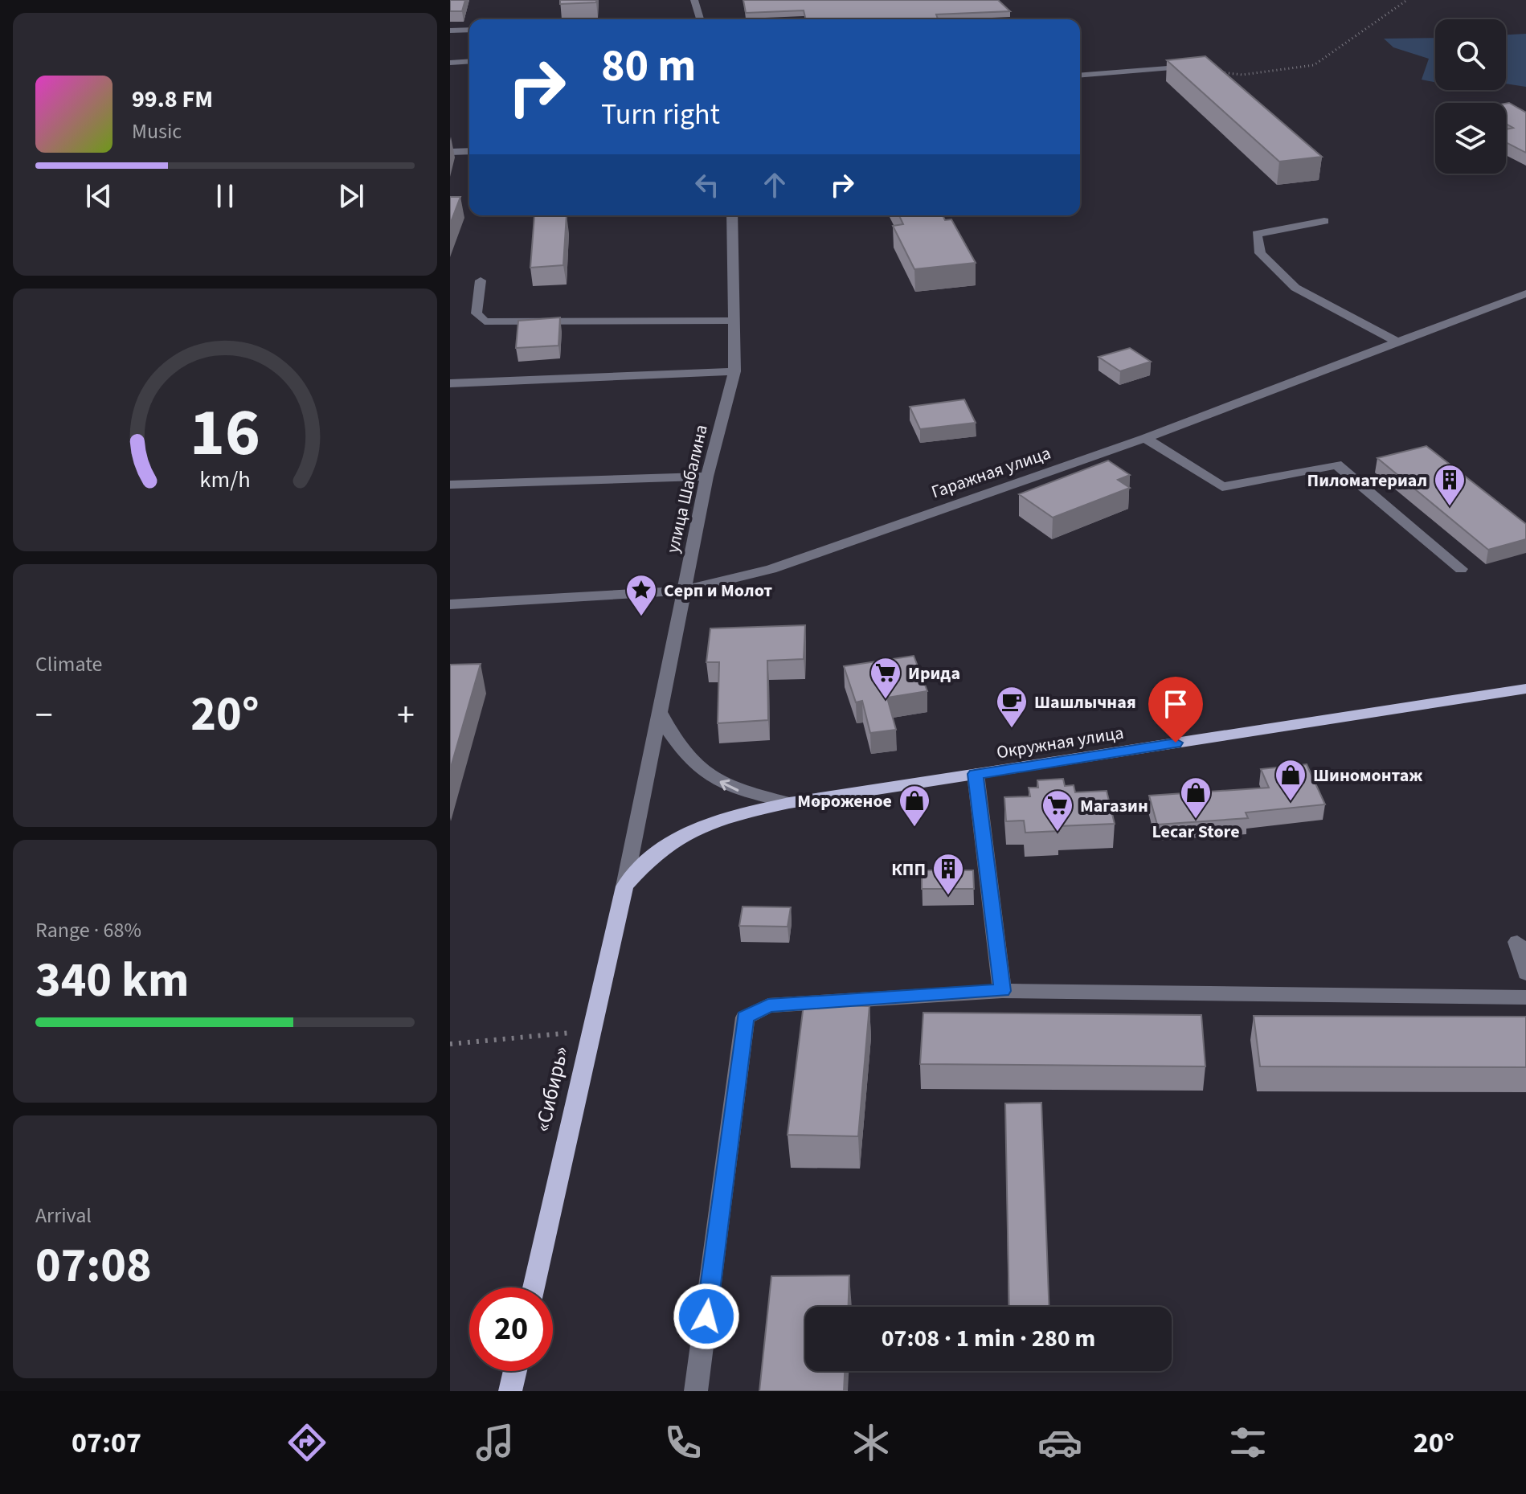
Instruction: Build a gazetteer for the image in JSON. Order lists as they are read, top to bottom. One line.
{"streets":{"main road":["Окружная улица","«Сибирь»"],"street":["Гаражная улица","улица Шабалина"]},"crossings":[["Гаражная улица","улица Шабалина"],["улица Шабалина","Окружная улица"],["улица Шабалина","«Сибирь»"],["Окружная улица","«Сибирь»"]],"places":{"building":["Пиломатериал","КПП"],"place":["Серп и Молот"],"supermarket":["Ирида","Магазин"],"cafe":["Шашлычная"],"shop":["Шиномонтаж","Lecar Store","Мороженое"]},"page":{"turn":["80 m","Turn right"],"song":["99.8 FM","Music"],"tile":["Climate",["Range · 68%","340 km"],["Arrival","07:08"]],"heat":["−","20°","+"],"limit":"20","trip":"07:08 · 1 min · 280 m","tabs":["07:07","20°"],"gauge":["16","km/h"]}}
